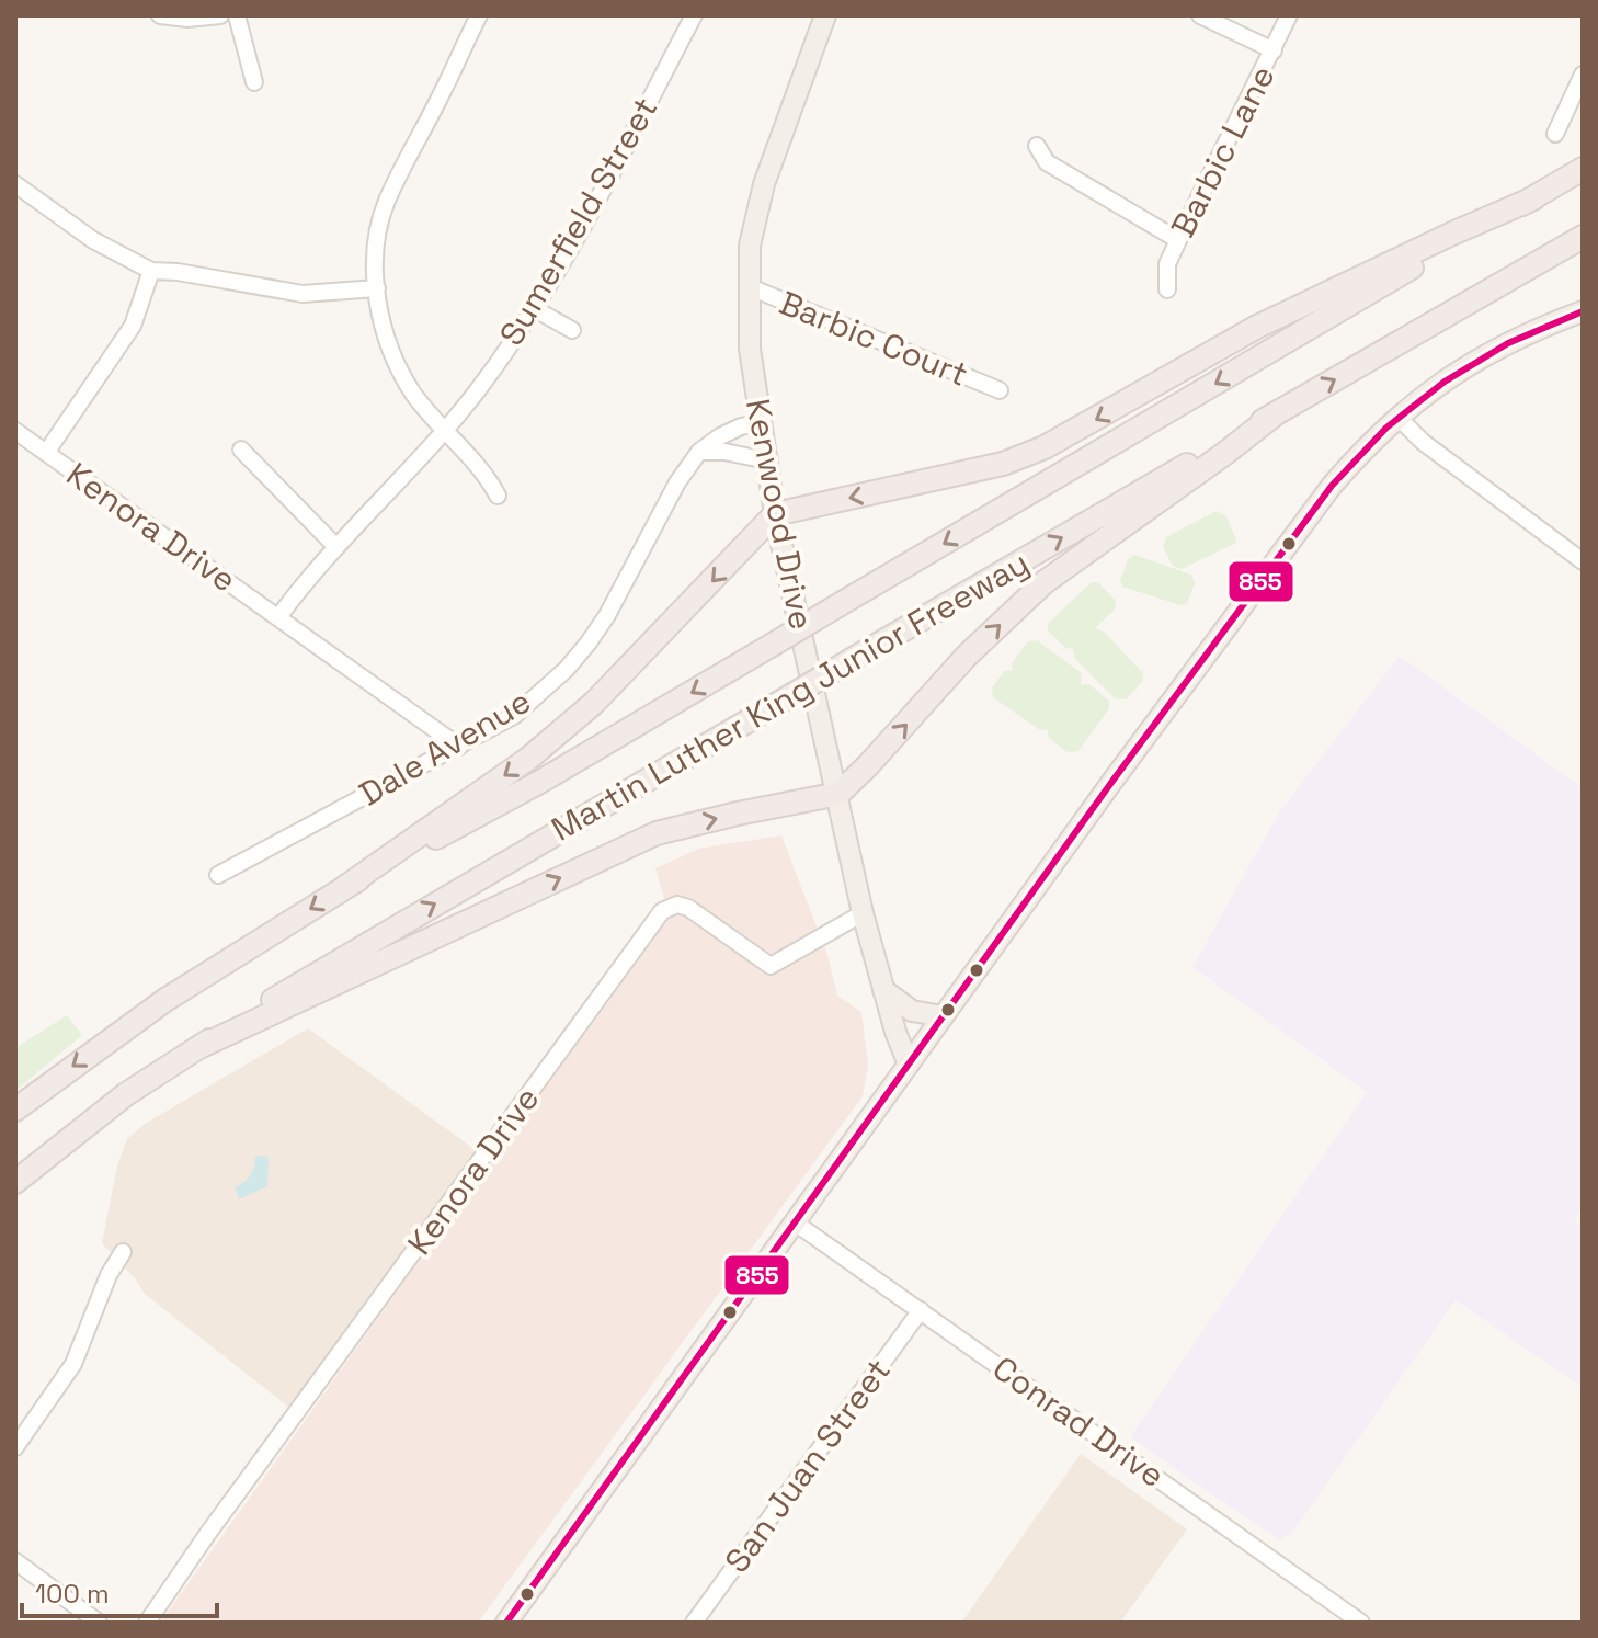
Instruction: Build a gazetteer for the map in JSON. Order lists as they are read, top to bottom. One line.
{"streets":{"highway":["Martin Luther King Junior Freeway"],"main road":["Kenwood Drive"],"street":["Barbic Lane","Sumerfield Street","Barbic Court","Kenora Drive","Dale Avenue","Conrad Drive","San Juan Street"]},"crossings":[["Sumerfield Street","Kenora Drive"],["Barbic Court","Kenwood Drive"],["Kenwood Drive","Kenora Drive"],["Kenwood Drive","Dale Avenue"],["Kenora Drive","Dale Avenue"],["Conrad Drive","San Juan Street"]],"lines":["transit line 855"],"scale_bar":"100 m"}
